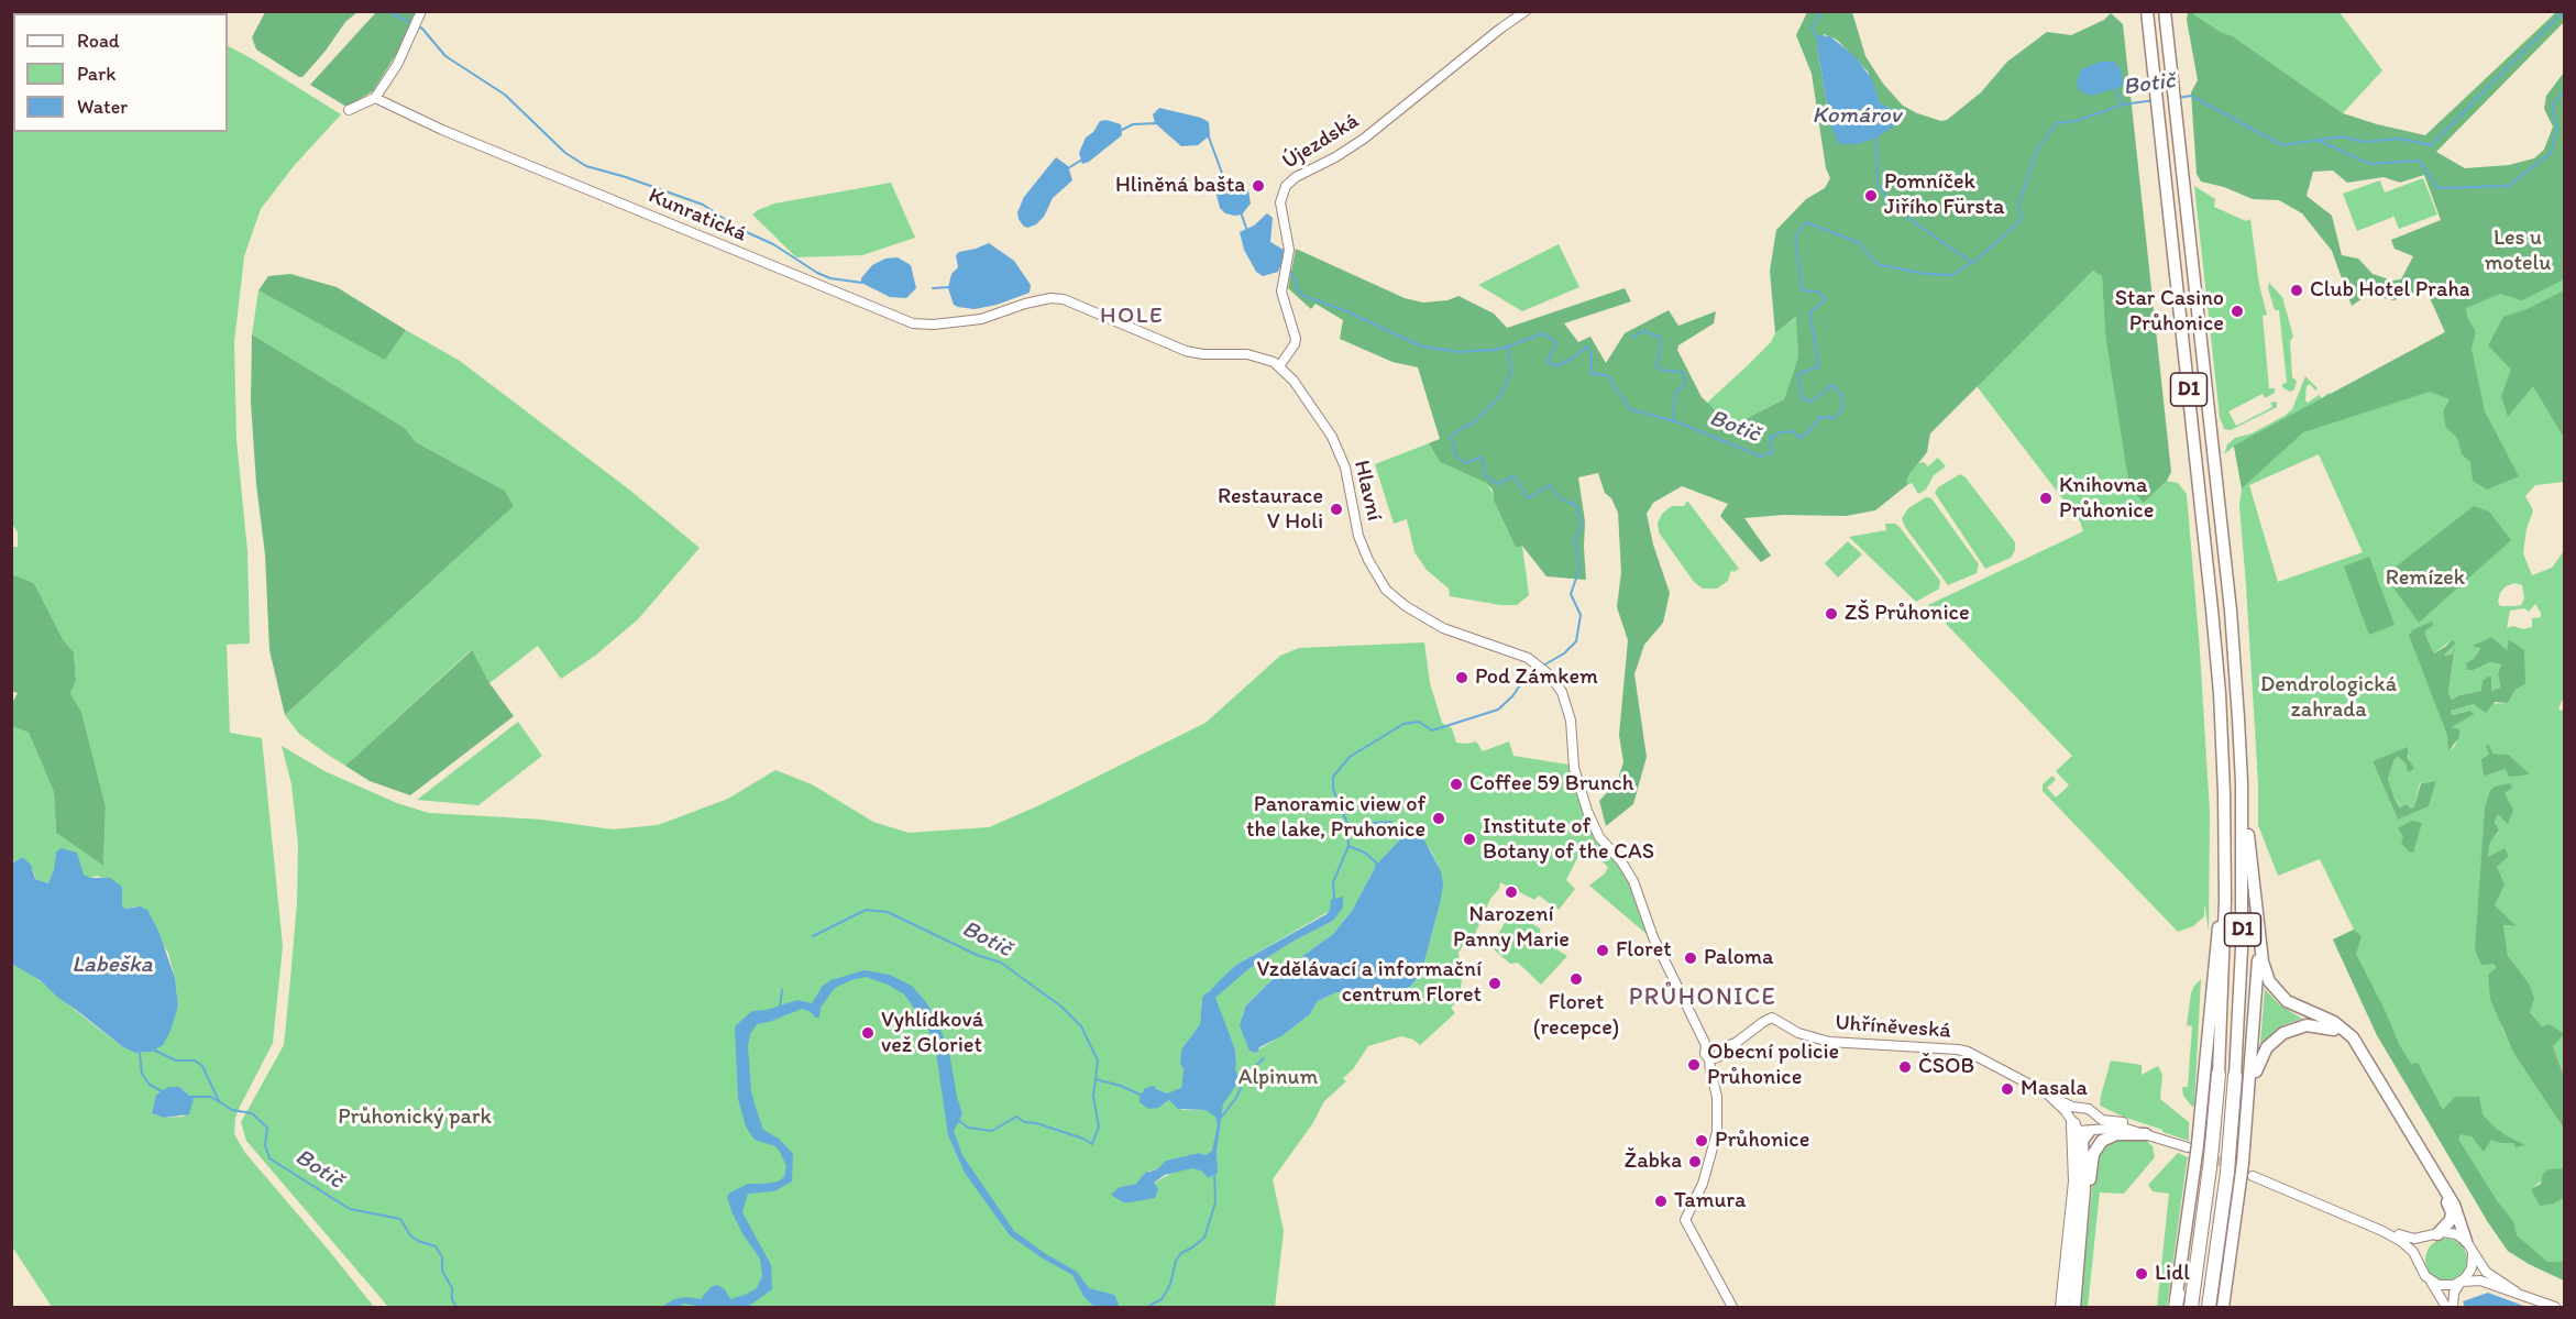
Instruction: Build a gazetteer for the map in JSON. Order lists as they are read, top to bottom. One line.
{"streets":{"highway":["D1"],"street":["Újezdská","Kunratická","Hlavní","Uhříněveská"]},"crossings":[["Újezdská","Hlavní"],["Kunratická","Hlavní"],["Hlavní","Uhříněveská"]],"districts":["HOLE","PRŮHONICE"],"water":["Botič","Komárov","Labeška"],"parks":["Les u motelu","Remízek","Dendrologická zahrada","Alpinum","Průhonický park"],"places":["Hliněná bašta","Pomníček Jiřího Fürsta","Club Hotel Praha","Star Casino Průhonice","Knihovna Průhonice","Restaurace V Holi","ZŠ Průhonice","Pod Zámkem","Coffee 59 Brunch","Panoramic view of the lake, Pruhonice","Institute of Botany of the CAS","Narození Panny Marie","Floret","Paloma","Floret (recepce)","Vzdělávací a informační centrum Floret","Vyhlídková vež Gloriet","Obecní policie Průhonice","ČSOB","Masala","Průhonice","Žabka","Tamura","Lidl"],"legend":["Road","Park","Water"]}
